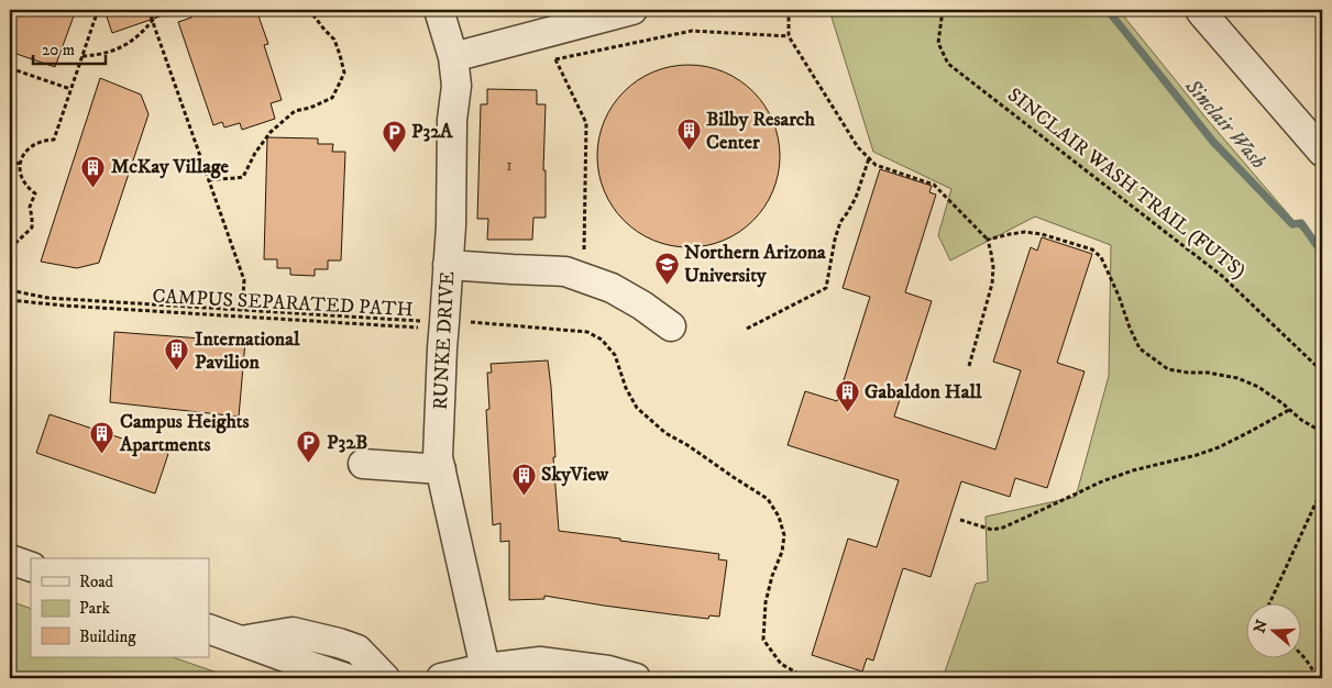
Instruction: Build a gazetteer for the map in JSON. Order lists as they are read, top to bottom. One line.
{"streets":{"street":["RUNKE DRIVE"],"path":["SINCLAIR WASH TRAIL (FUTS)","CAMPUS SEPARATED PATH"]},"crossings":[["CAMPUS SEPARATED PATH","RUNKE DRIVE"]],"water":["Sinclair Wash"],"places":{"building":["Bilby Resarch Center","McKay Village","International Pavilion","Gabaldon Hall","Campus Heights Apartments","SkyView"],"parking":["P32A","P32B"],"school or university":["Northern Arizona University"]},"house_numbers":["1"],"legend":["Road","Park","Building"],"scale_bar":"20 m","north":"left"}
